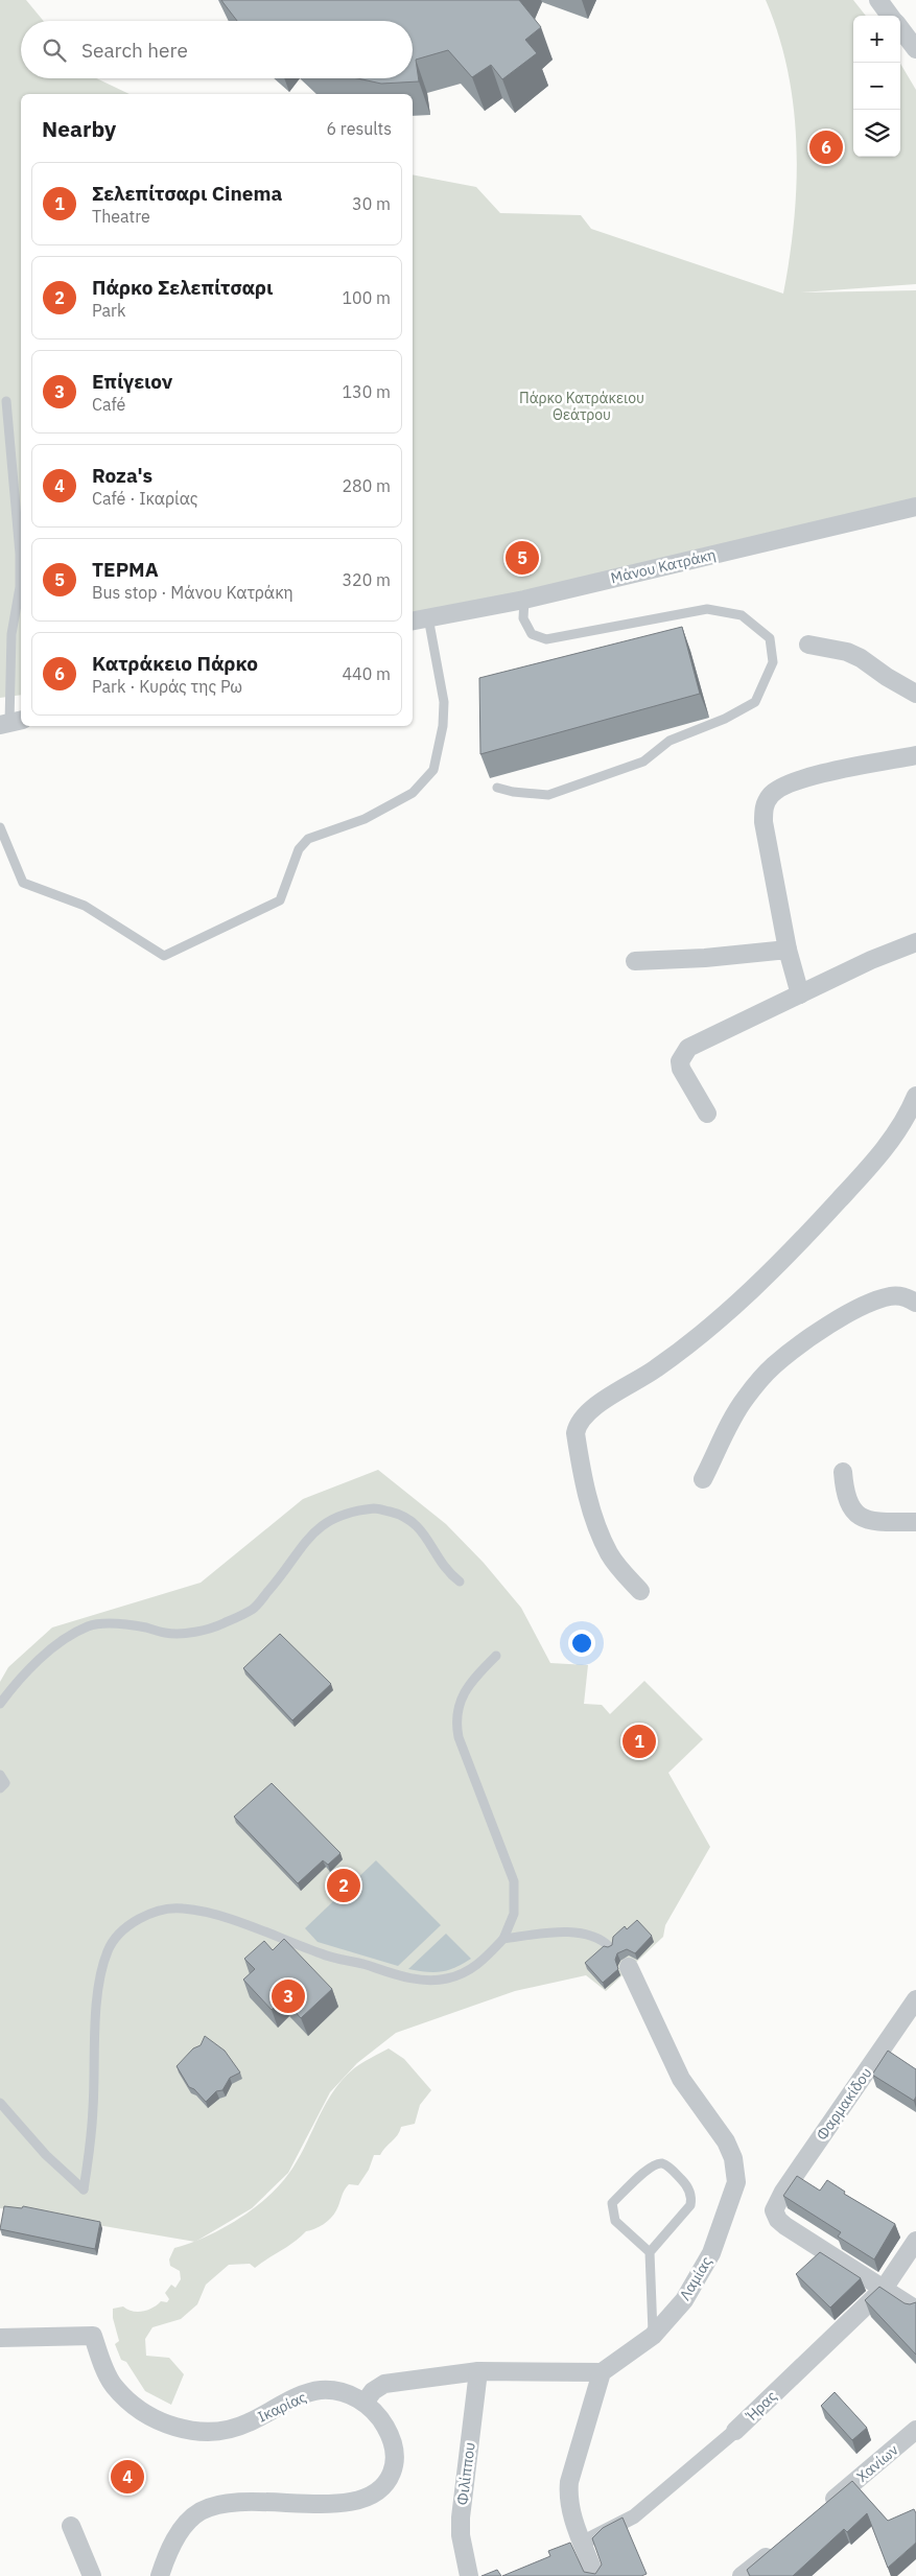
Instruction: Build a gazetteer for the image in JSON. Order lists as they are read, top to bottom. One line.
{"streets":{"street":["Μάνου Κατράκη","Φαρμακίδου","Λαμίας","Ήρας","Ικαρίας","Χανίων","Φιλίππου"]},"crossings":[["Φαρμακίδου","Ήρας"]],"parks":["Πάρκο Κατράκειου Θεάτρου"],"page":{"map_buttons":["+","−"],"search":"Search here","heading":["Nearby","6 results"],"pins":["6","5","1","2","3","4"],"list":[{"mark":"1","name":"Σελεπίτσαρι Cinema","note":"Theatre","value":"30 m"},{"mark":"2","name":"Πάρκο Σελεπίτσαρι","note":"Park","value":"100 m"},{"mark":"3","name":"Επίγειον","note":"Café","value":"130 m"},{"mark":"4","name":"Roza's","note":"Café · Ικαρίας","value":"280 m"},{"mark":"5","name":"ΤΕΡΜΑ","note":"Bus stop · Μάνου Κατράκη","value":"320 m"},{"mark":"6","name":"Κατράκειο Πάρκο","note":"Park · Κυράς της Ρω","value":"440 m"}]}}
